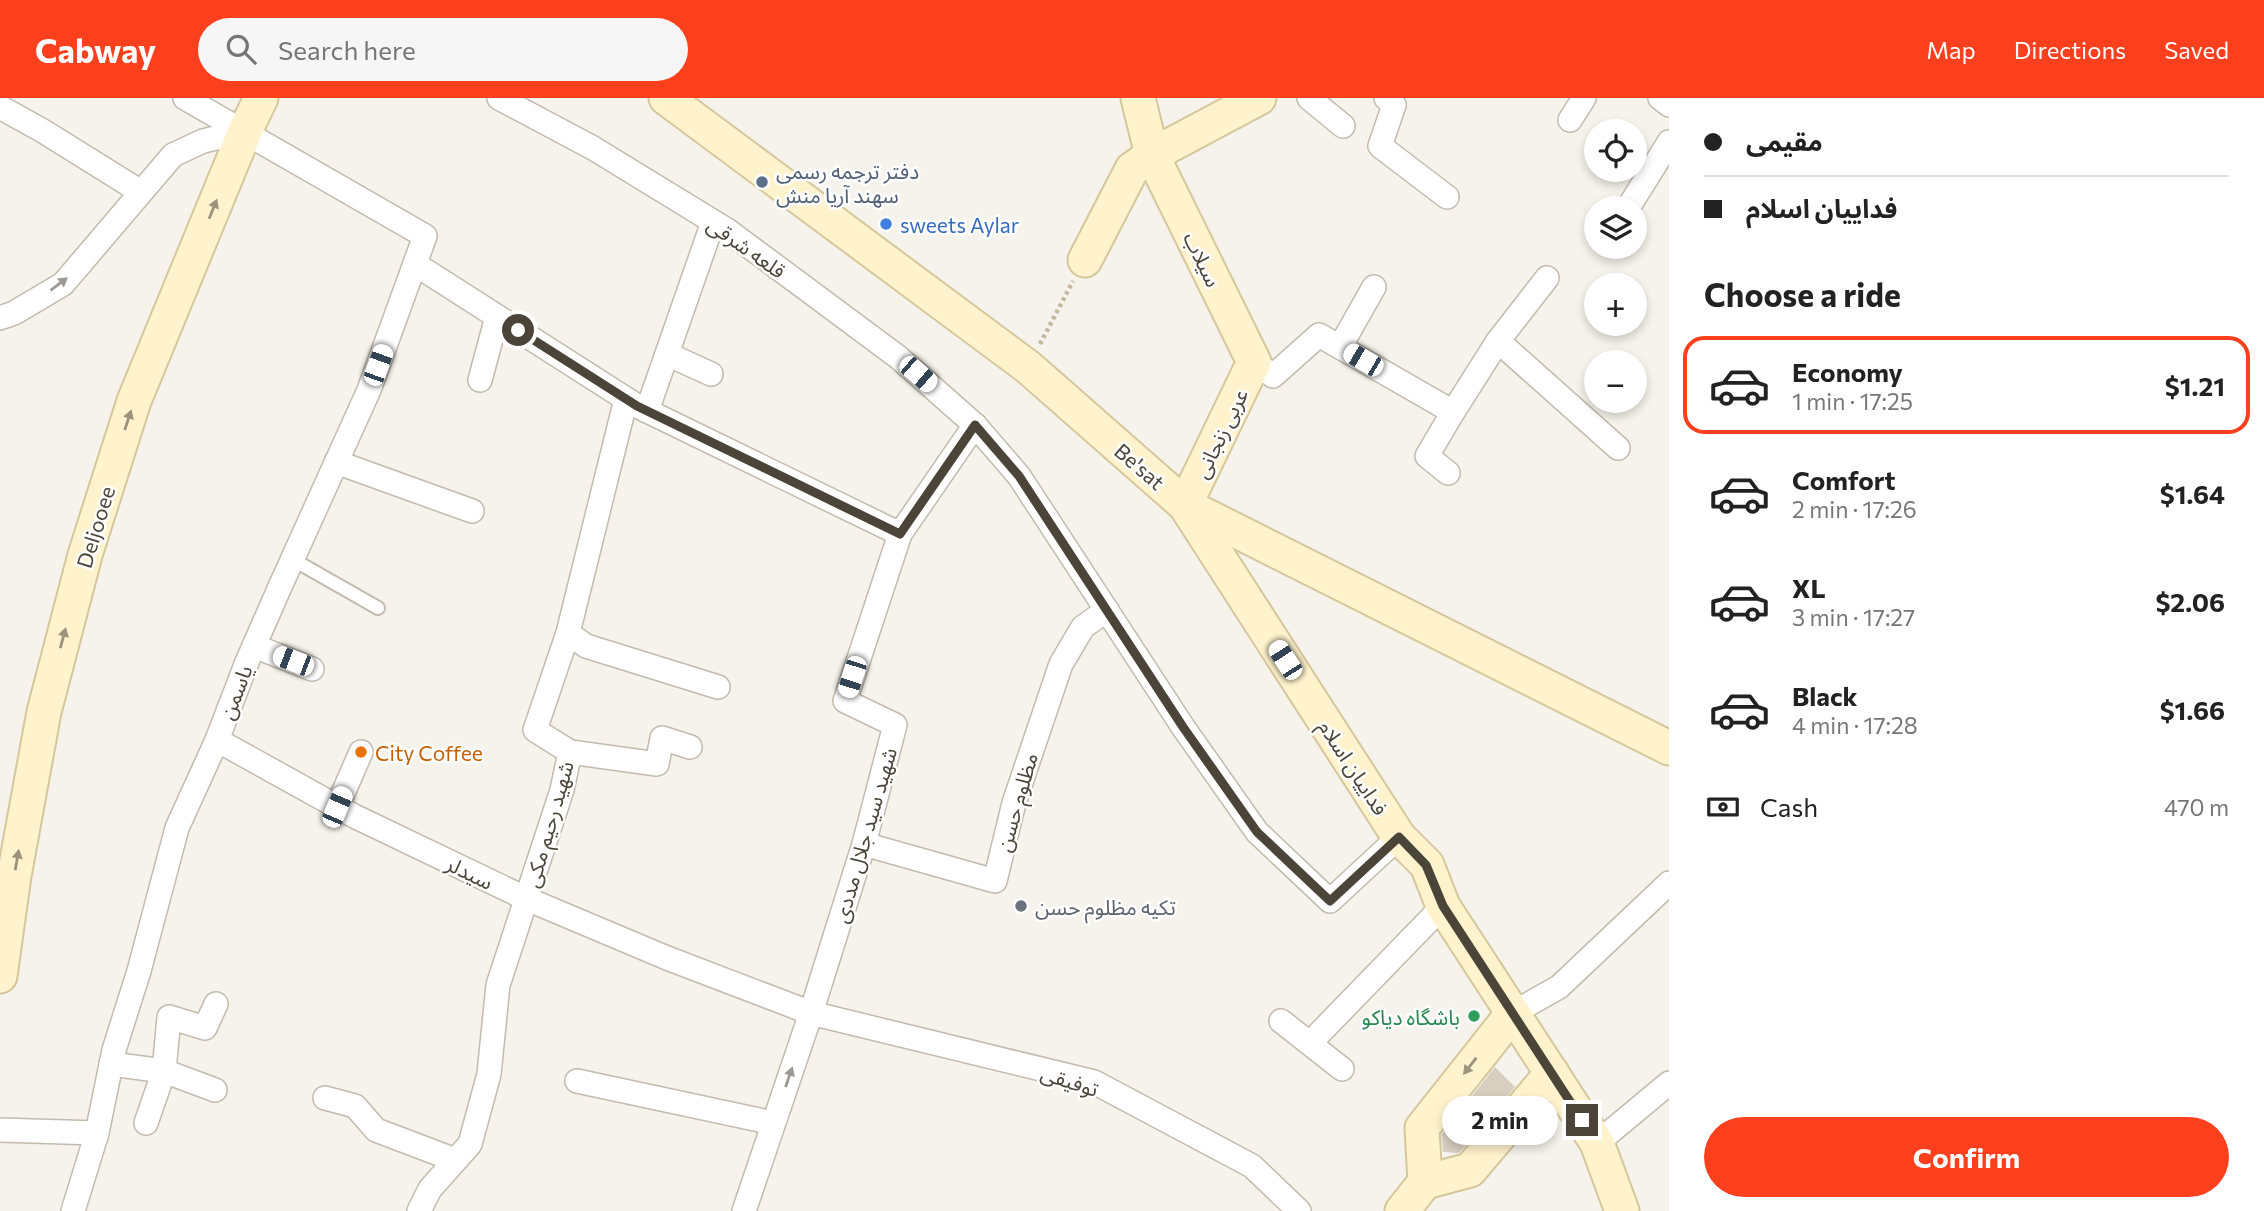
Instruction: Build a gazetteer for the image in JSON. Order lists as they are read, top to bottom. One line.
{"streets":{"main road":["سیلاب","عربی زنجانی","Be'sat","Deljooee","فداییان اسلام"],"street":["قلعه شرقی","یاسمن","مظلوم حسن","شهید رحیم مکی","شهید سید جلال مددی","سیدلر","توفیقی"]},"crossings":[["قلعه شرقی","فداییان اسلام"],["قلعه شرقی","مظلوم حسن"],["قلعه شرقی","شهید سید جلال مددی"],["سیلاب","عربی زنجانی"],["عربی زنجانی","Be'sat"],["عربی زنجانی","فداییان اسلام"],["Be'sat","فداییان اسلام"],["Deljooee","یاسمن"],["یاسمن","سیدلر"],["مظلوم حسن","شهید سید جلال مددی"],["شهید رحیم مکی","سیدلر"],["شهید سید جلال مددی","سیدلر"],["شهید سید جلال مددی","توفیقی"],["سیدلر","توفیقی"]],"one_way":["Deljooee"],"places":["دفتر ترجمه رسمی سهند آریا منش","sweets Aylar","City Coffee","تکیه مظلوم حسن","باشگاه دیاکو"],"page":{"header":"Cabway","search":"Search here","nav":["Map","Directions","Saved"],"banner":["مقیمی","فداییان اسلام"],"map_buttons":["+","−"],"heading":"Choose a ride","list":[{"name":"Economy","note":"1 min · 17:25","value":"$1.21"},{"name":"Comfort","note":"2 min · 17:26","value":"$1.64"},{"name":"XL","note":"3 min · 17:27","value":"$2.06"},{"name":"Black","note":"4 min · 17:28","value":"$1.66"}],"pay":["Cash","470 m"],"bubble":"2 min","buttons":"Confirm"}}
